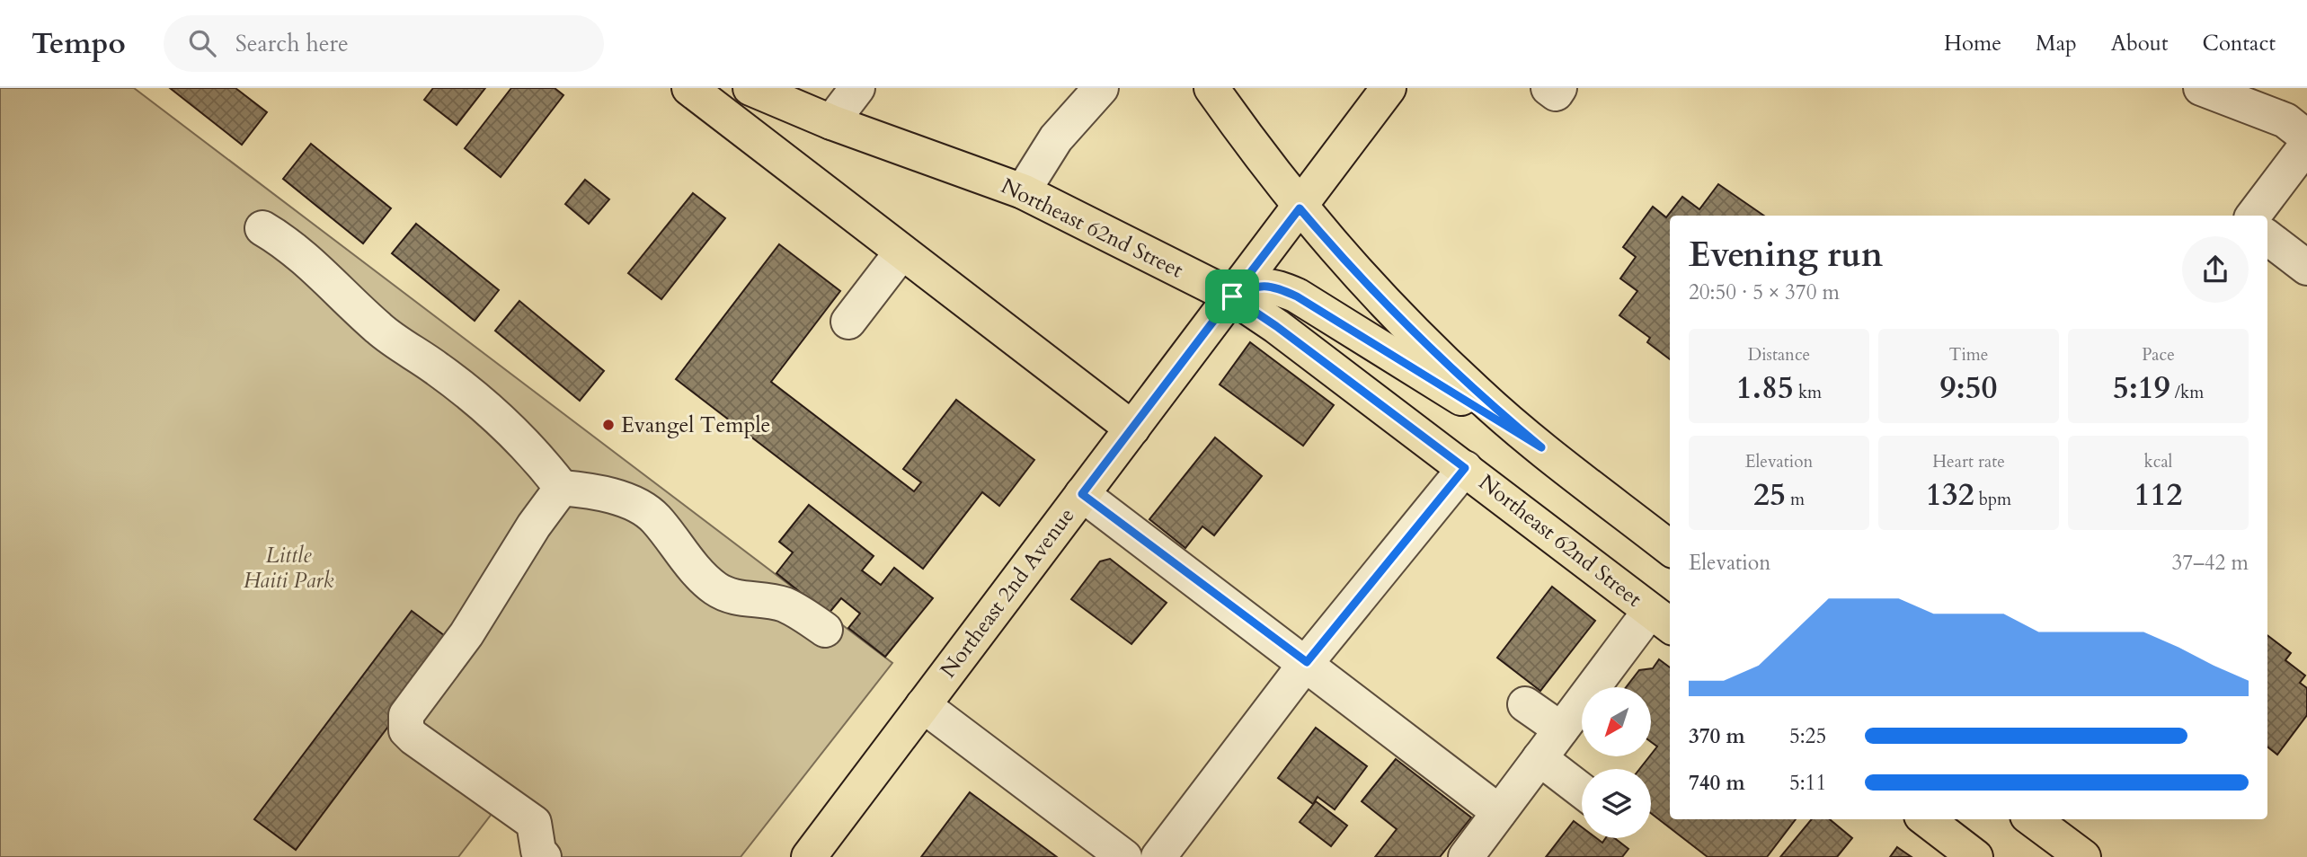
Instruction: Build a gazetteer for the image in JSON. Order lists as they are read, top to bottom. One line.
{"streets":{"main road":["Northeast 62nd Street","Northeast 2nd Avenue"]},"crossings":[["Northeast 62nd Street","Northeast 2nd Avenue"]],"parks":["Little Haiti Park"],"places":["Evangel Temple"],"north":"bottom left","page":{"header":"Tempo","search":"Search here","nav":["Home","Map","About","Contact"],"heading":["Evening run","20:50 · 5 × 370 m"],"stats":[["Distance","1.85 km"],["Time","9:50"],["Pace","5:19 /km"],["Elevation","25 m"],["Heart rate","132 bpm"],["kcal","112"]],"chart":["Elevation","37–42 m"],"list":[{"name":"370 m","note":"5:25"},{"name":"740 m","note":"5:11"}]}}
